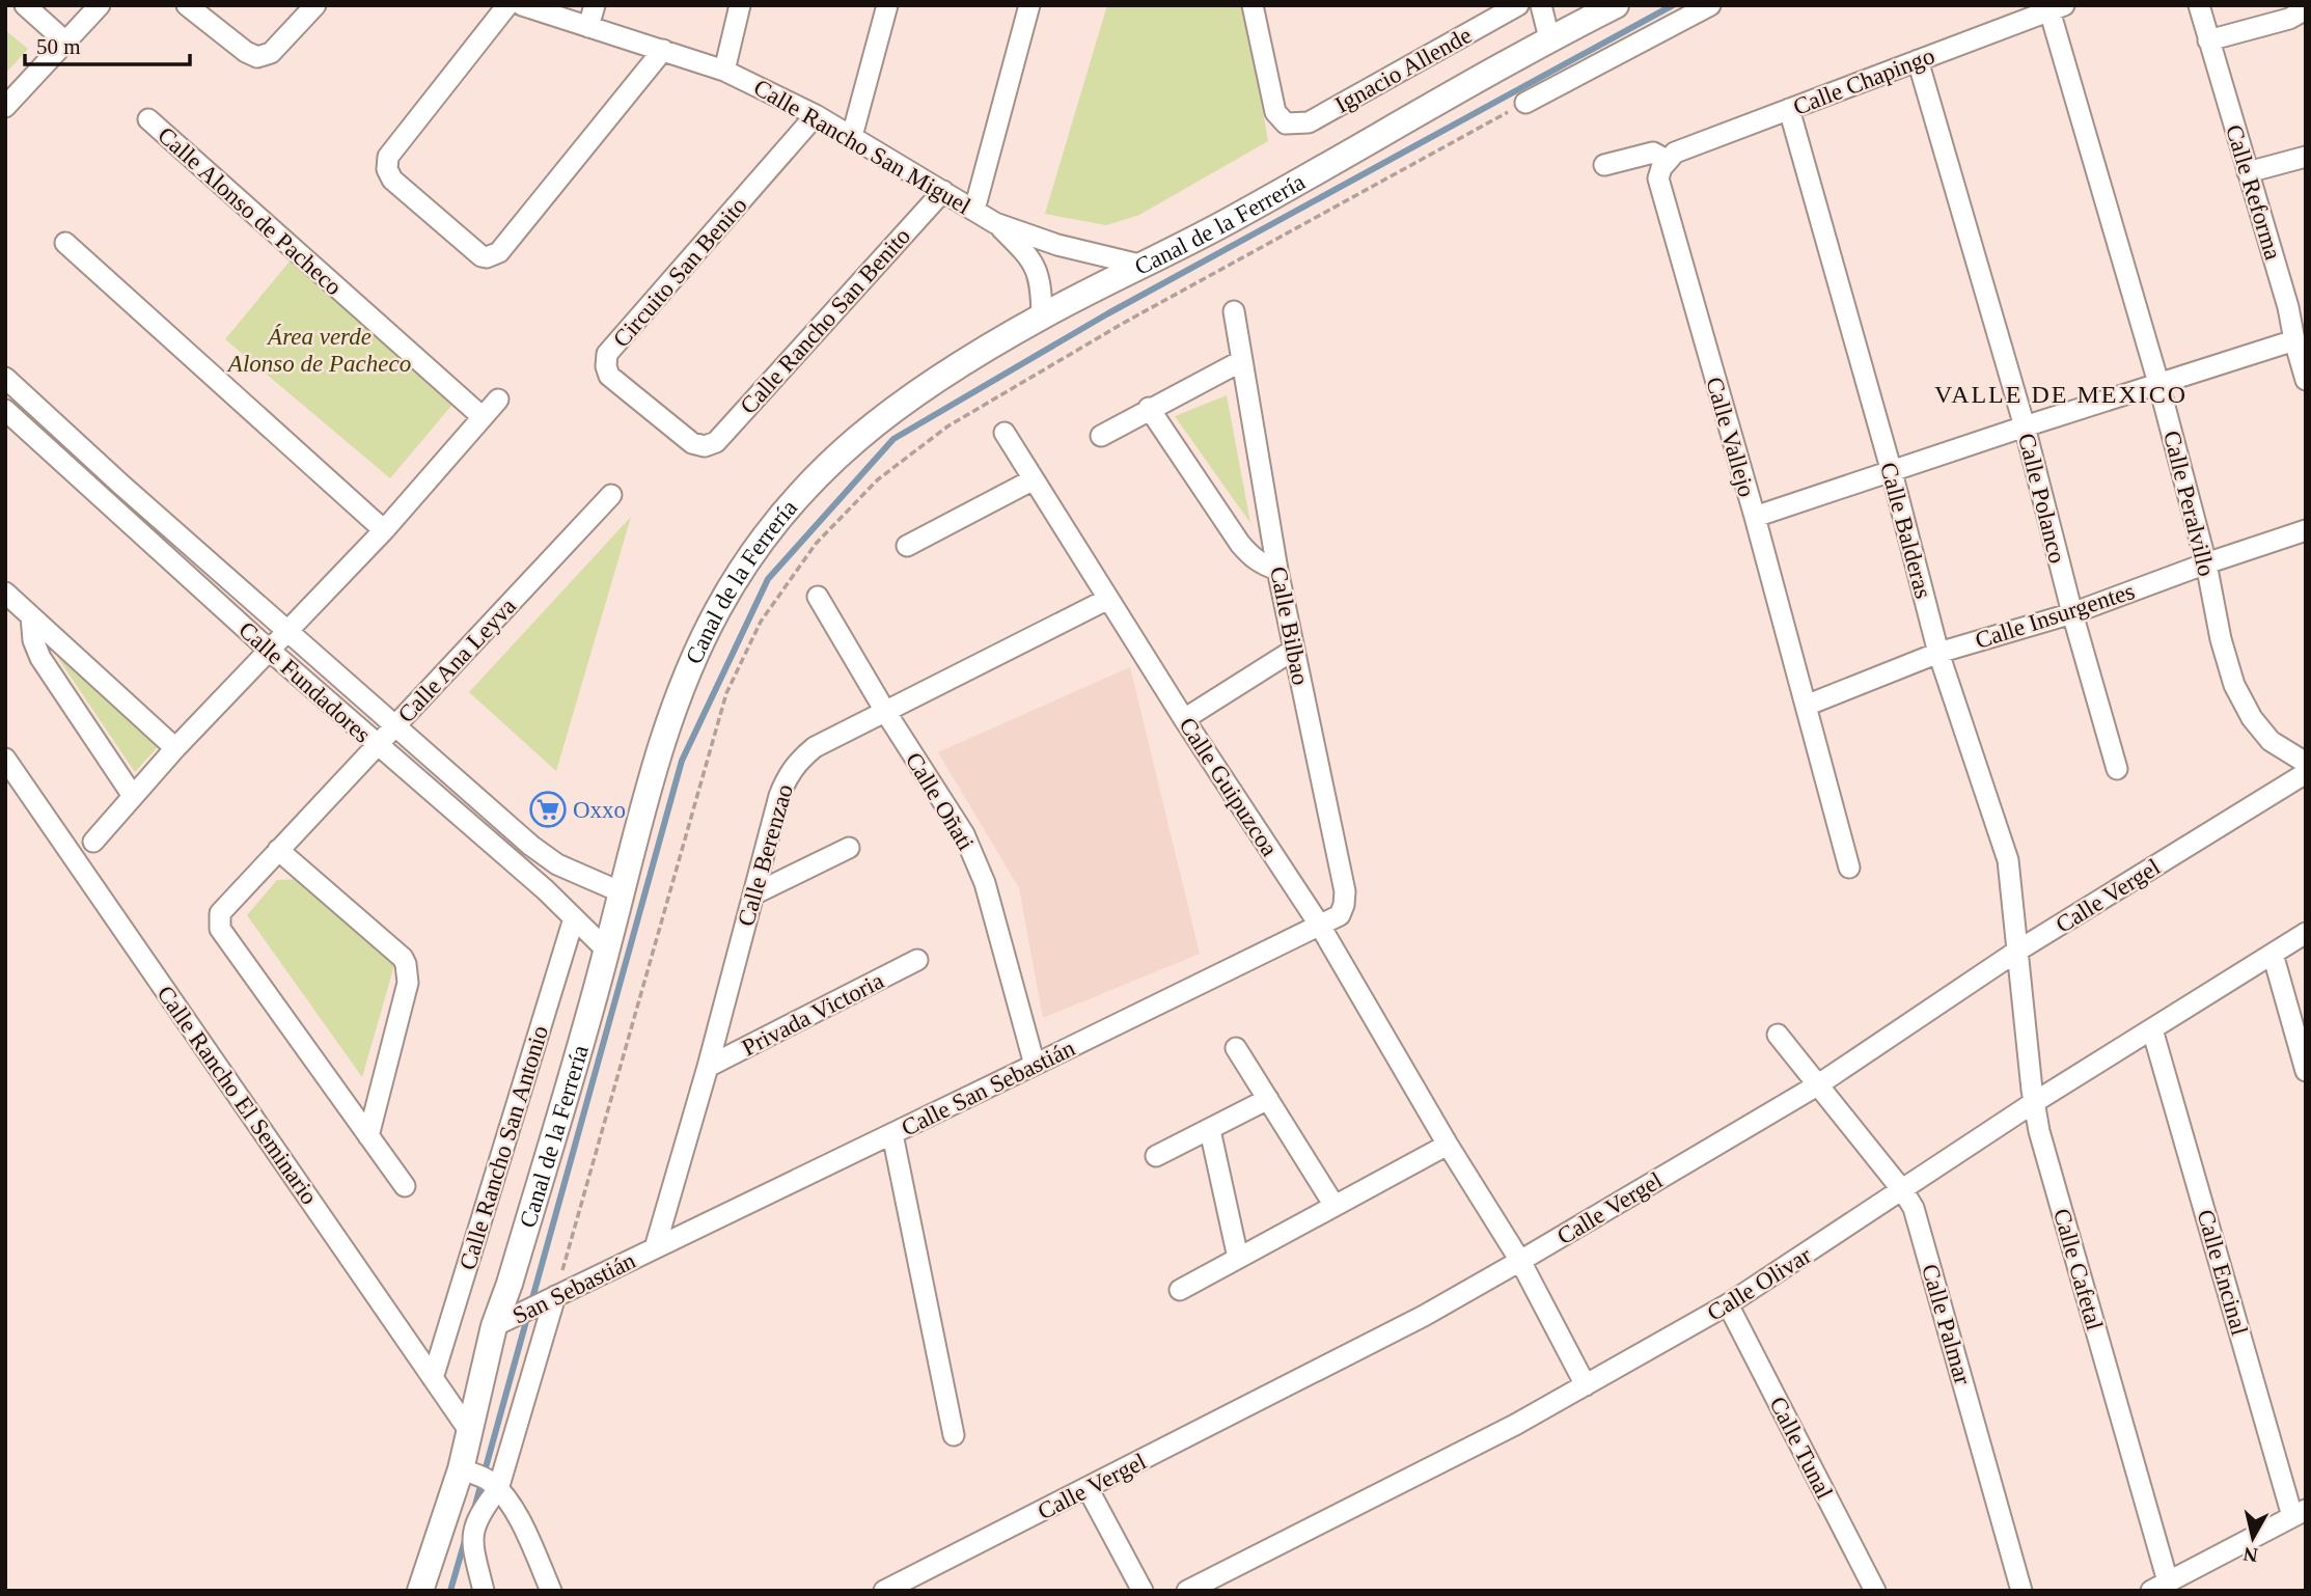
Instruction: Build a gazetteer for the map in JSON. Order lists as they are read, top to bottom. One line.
{"streets":{"street":["Ignacio Allende","Calle Chapingo","Calle Rancho San Miguel","Calle Reforma","Calle Alonso de Pacheco","Canal de la Ferrería","Circuito San Benito","Calle Rancho San Benito","Calle Vallejo","Calle Polanco","Calle Peralvillo","Calle Balderas","Calle Insurgentes","Calle Bilbao","Calle Ana Leyva","Calle Fundadores","Calle Guipuzcoa","Calle Oñati","Calle Berenzao","Calle Vergel","Privada Victoria","Calle San Sebastián","Calle Rancho El Seminario","Calle Rancho San Antonio","Calle Cafetal","Calle Encinal","Calle Olivar","San Sebastián","Calle Palmar","Calle Tunal"]},"crossings":[["Calle Chapingo","Calle Vallejo"],["Calle Chapingo","Calle Polanco"],["Calle Chapingo","Calle Peralvillo"],["Calle Chapingo","Calle Balderas"],["Calle Rancho San Miguel","Canal de la Ferrería"],["Calle Rancho San Miguel","Circuito San Benito"],["Calle Rancho San Miguel","Calle Rancho San Benito"],["Canal de la Ferrería","Calle Fundadores"],["Canal de la Ferrería","Calle Rancho El Seminario"],["Canal de la Ferrería","San Sebastián"],["Circuito San Benito","Calle Rancho San Benito"],["Calle Vallejo","Calle Insurgentes"],["Calle Polanco","Calle Insurgentes"],["Calle Peralvillo","Calle Insurgentes"],["Calle Balderas","Calle Insurgentes"],["Calle Balderas","Calle Vergel"],["Calle Balderas","Calle Cafetal"],["Calle Bilbao","Calle Guipuzcoa"],["Calle Bilbao","Calle San Sebastián"],["Calle Ana Leyva","Calle Fundadores"],["Calle Fundadores","Calle Rancho San Antonio"],["Calle Guipuzcoa","Calle Berenzao"],["Calle Guipuzcoa","Calle Vergel"],["Calle Guipuzcoa","Calle San Sebastián"],["Calle Guipuzcoa","Calle Olivar"],["Calle Oñati","Calle Berenzao"],["Calle Oñati","Calle San Sebastián"],["Calle Berenzao","Privada Victoria"],["Calle Berenzao","Calle San Sebastián"],["Calle Berenzao","San Sebastián"],["Calle Vergel","Calle Cafetal"],["Calle Vergel","Calle Palmar"],["Calle San Sebastián","San Sebastián"],["Calle Rancho El Seminario","Calle Rancho San Antonio"],["Calle Cafetal","Calle Olivar"],["Calle Encinal","Calle Olivar"],["Calle Olivar","Calle Palmar"],["Calle Olivar","Calle Tunal"]],"districts":["VALLE DE MEXICO"],"parks":["Área verde Alonso de Pacheco"],"places":{"supermarket":["Oxxo"]},"scale_bar":"50 m","north":"bottom"}
